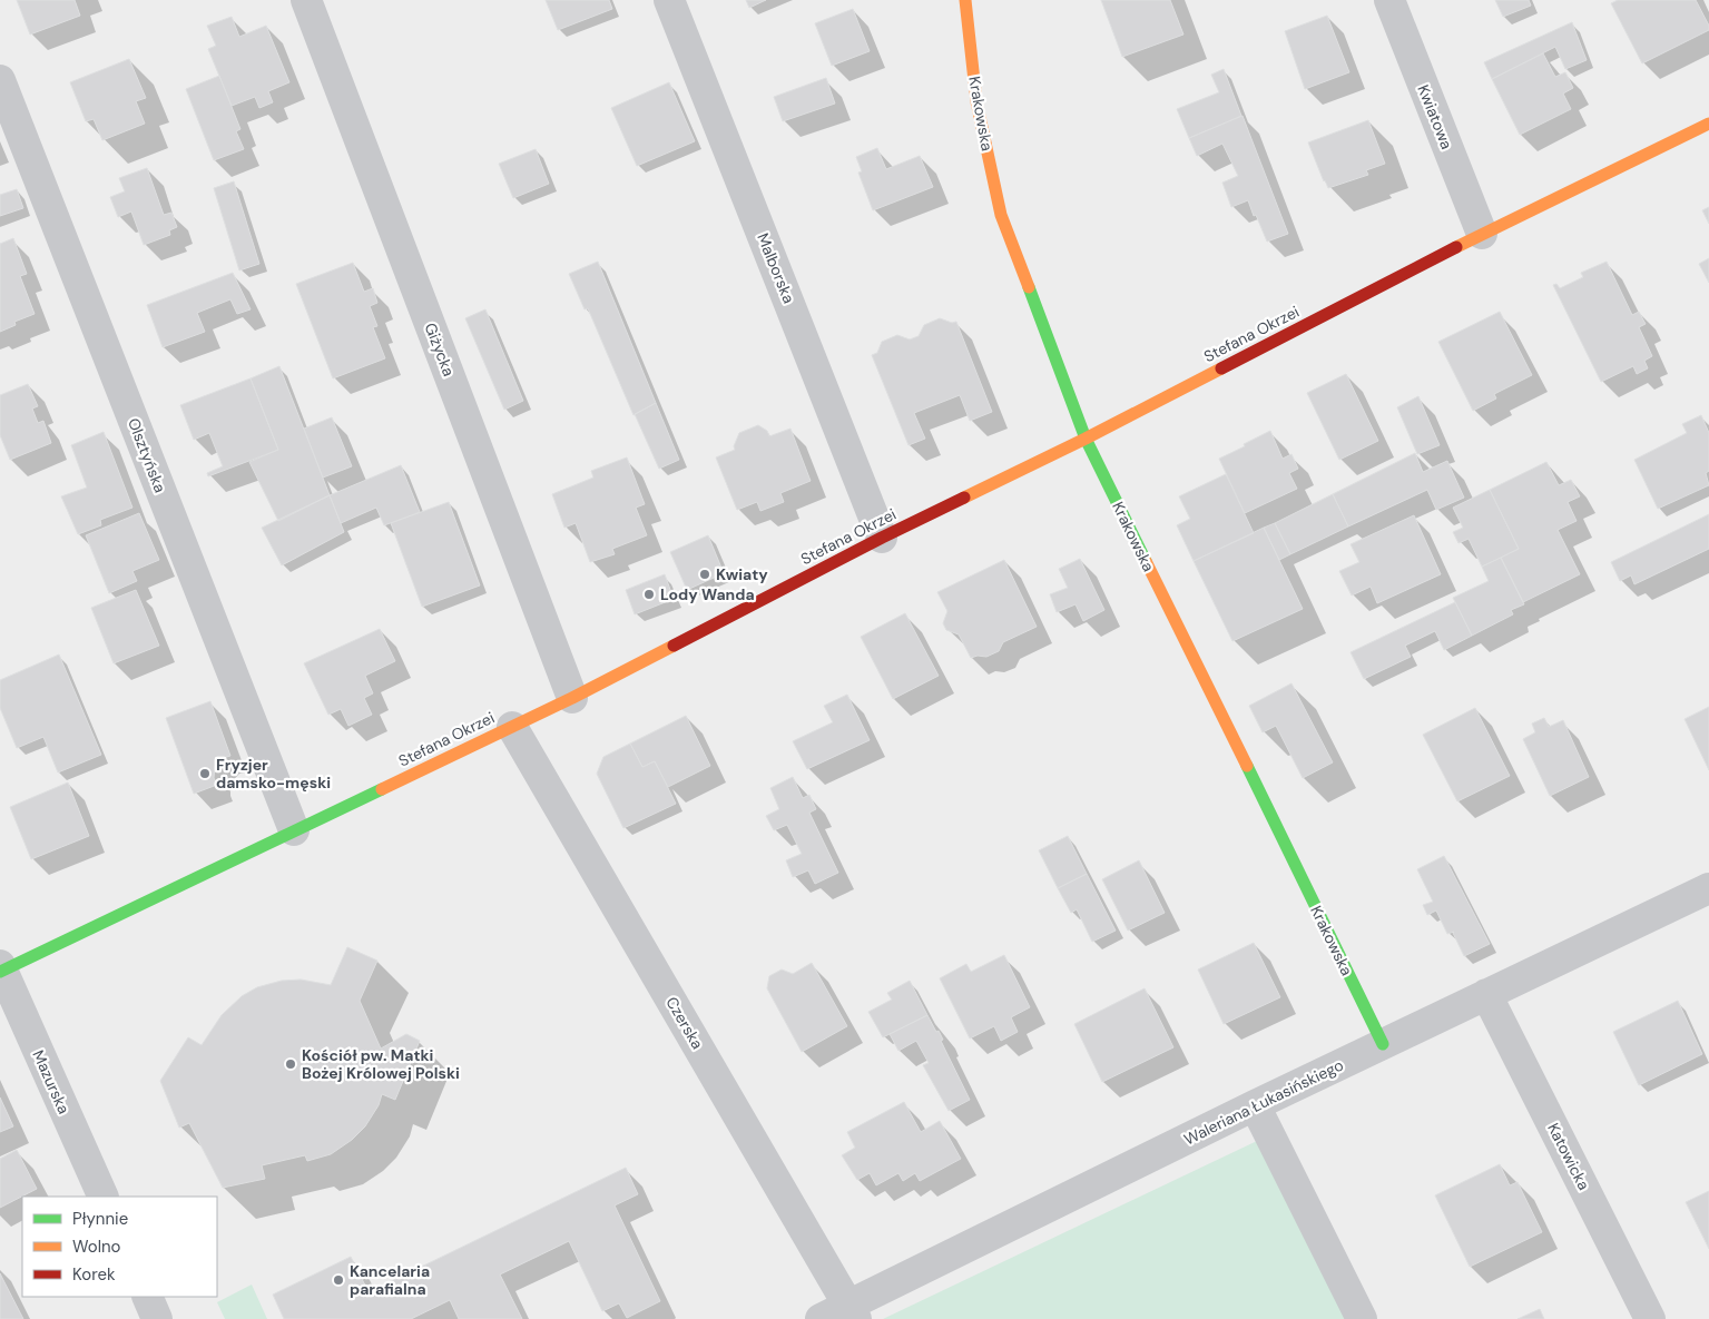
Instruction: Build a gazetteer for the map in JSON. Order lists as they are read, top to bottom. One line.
{"streets":{"street":["Krakowska","Kwiatowa","Malborska","Stefana Okrzei","Giżycka","Olsztyńska","Czerska","Mazurska","Waleriana Łukasińskiego","Katowicka"]},"crossings":[["Krakowska","Stefana Okrzei"],["Krakowska","Waleriana Łukasińskiego"],["Kwiatowa","Stefana Okrzei"],["Malborska","Stefana Okrzei"],["Stefana Okrzei","Giżycka"],["Stefana Okrzei","Olsztyńska"],["Stefana Okrzei","Czerska"],["Stefana Okrzei","Mazurska"],["Czerska","Waleriana Łukasińskiego"],["Waleriana Łukasińskiego","Katowicka"]],"places":["Kwiaty","Lody Wanda","Fryzjer damsko-męski","Kościół pw. Matki Bożej Królowej Polski","Kancelaria parafialna"],"legend":["Płynnie","Wolno","Korek"]}
